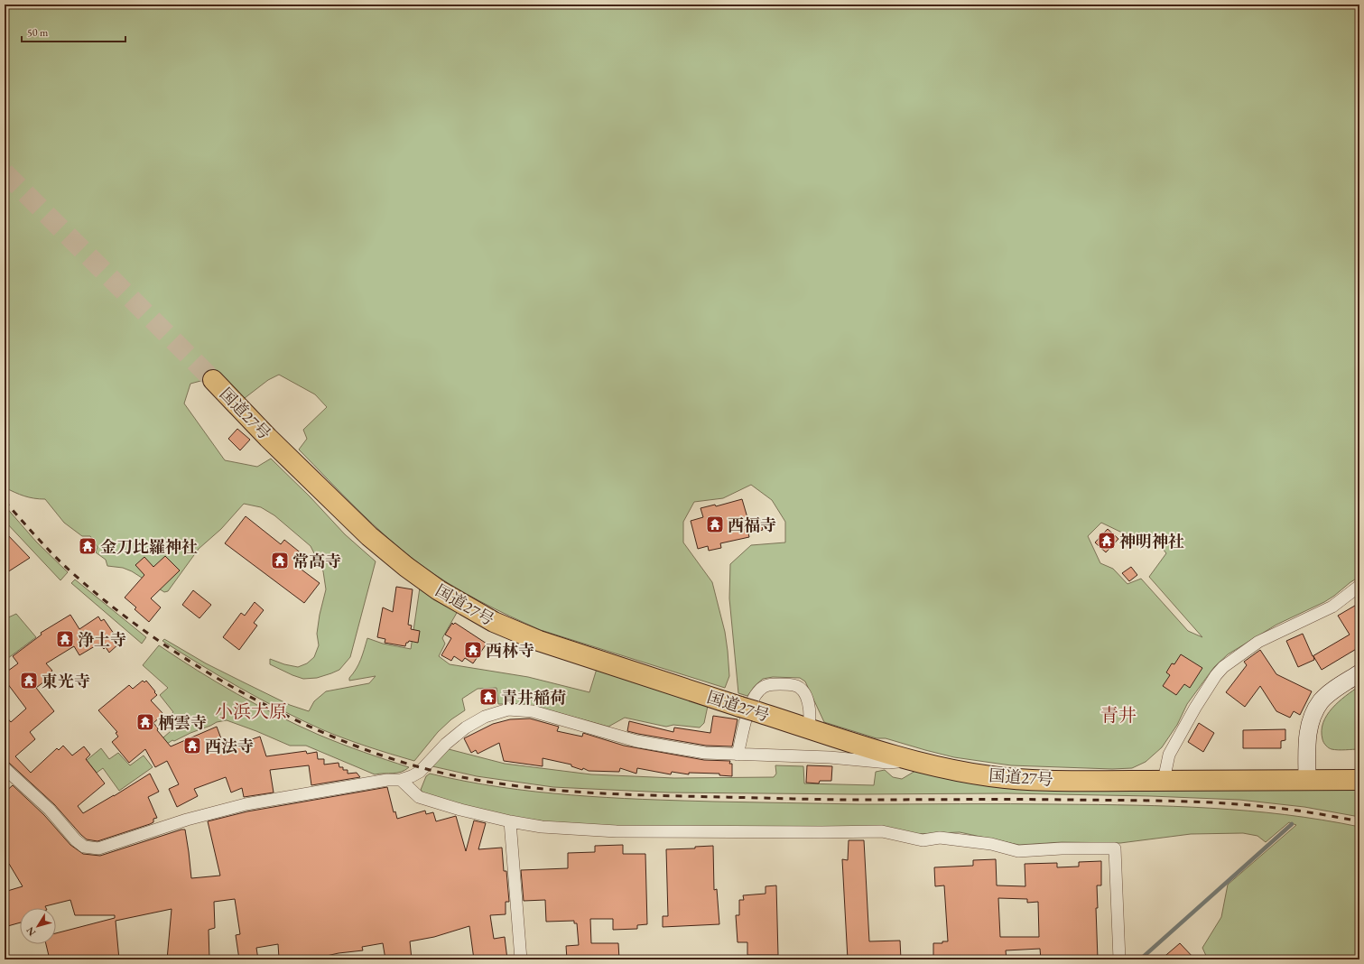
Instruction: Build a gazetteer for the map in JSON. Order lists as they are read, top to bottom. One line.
{"streets":{"highway":["国道27号"]},"districts":["小浜大原","青井"],"places":{"temple":["西福寺","神明神社","金刀比羅神社","常高寺","浄土寺","西林寺","東光寺","青井稲荷","栖雲寺","西法寺"]},"scale_bar":"50 m","north":"bottom left"}
